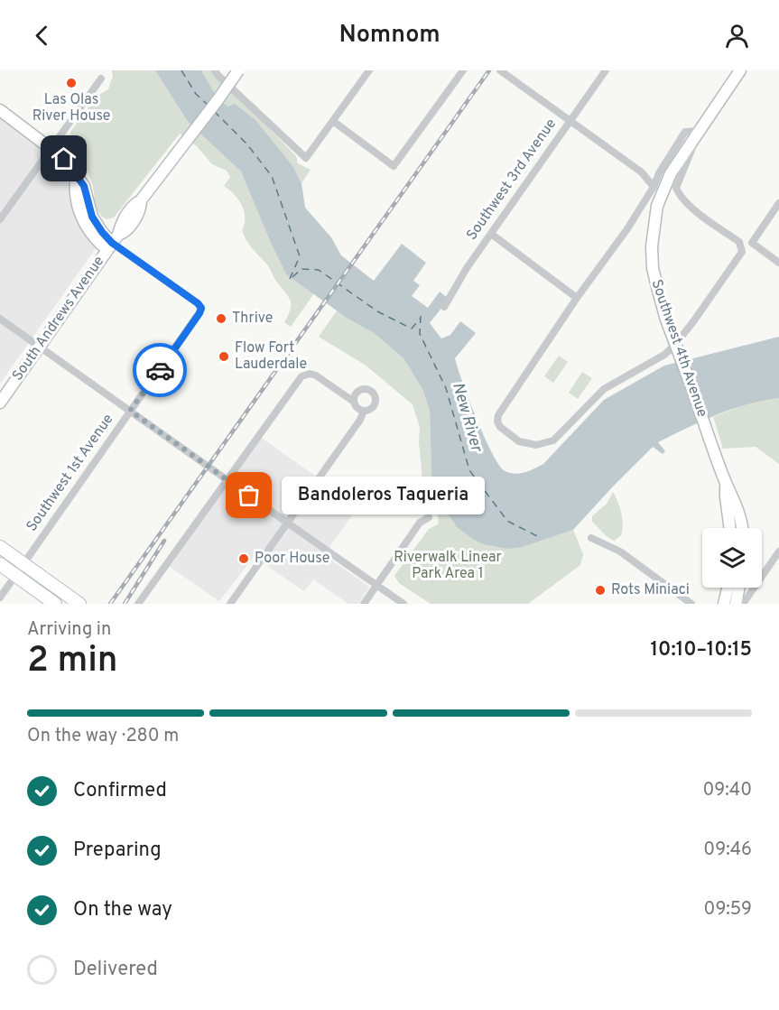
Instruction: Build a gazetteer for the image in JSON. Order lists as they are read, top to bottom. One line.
{"streets":{"main road":["South Andrews Avenue","Southwest 4th Avenue"],"street":["Southwest 3rd Avenue","Southwest 1st Avenue"]},"crossings":[["South Andrews Avenue","Southwest 1st Avenue"]],"water":["New River"],"parks":["Riverwalk Linear Park Area 1"],"places":["Las Olas River House","Thrive","Flow Fort Lauderdale","Bandoleros Taqueria","Poor House","Rots Miniaci"],"page":{"header":"Nomnom","bubble":"Bandoleros Taqueria","heading":["2 min","Arriving in","10:10–10:15"],"bar":"On the way · 280 m","list":[["Confirmed","09:40"],["Preparing","09:46"],["On the way","09:59"],"Delivered"]}}
